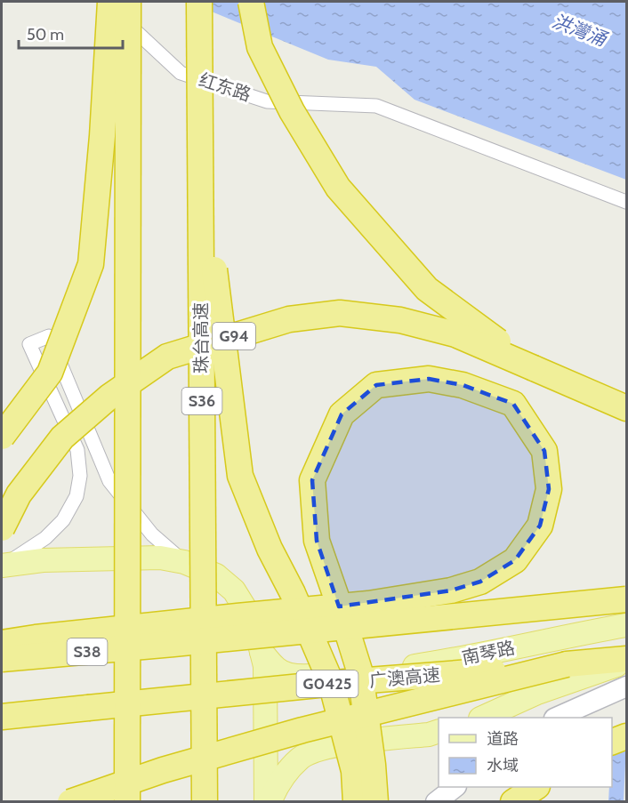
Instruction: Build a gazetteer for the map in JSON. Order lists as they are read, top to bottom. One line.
{"streets":{"highway":["G94","珠台高速","S36","S38","广澳高速","G0425"],"main road":["南琴路"],"street":["红东路"]},"water":["洪灣涌"],"legend":["道路","水域"],"scale_bar":"50 m"}
